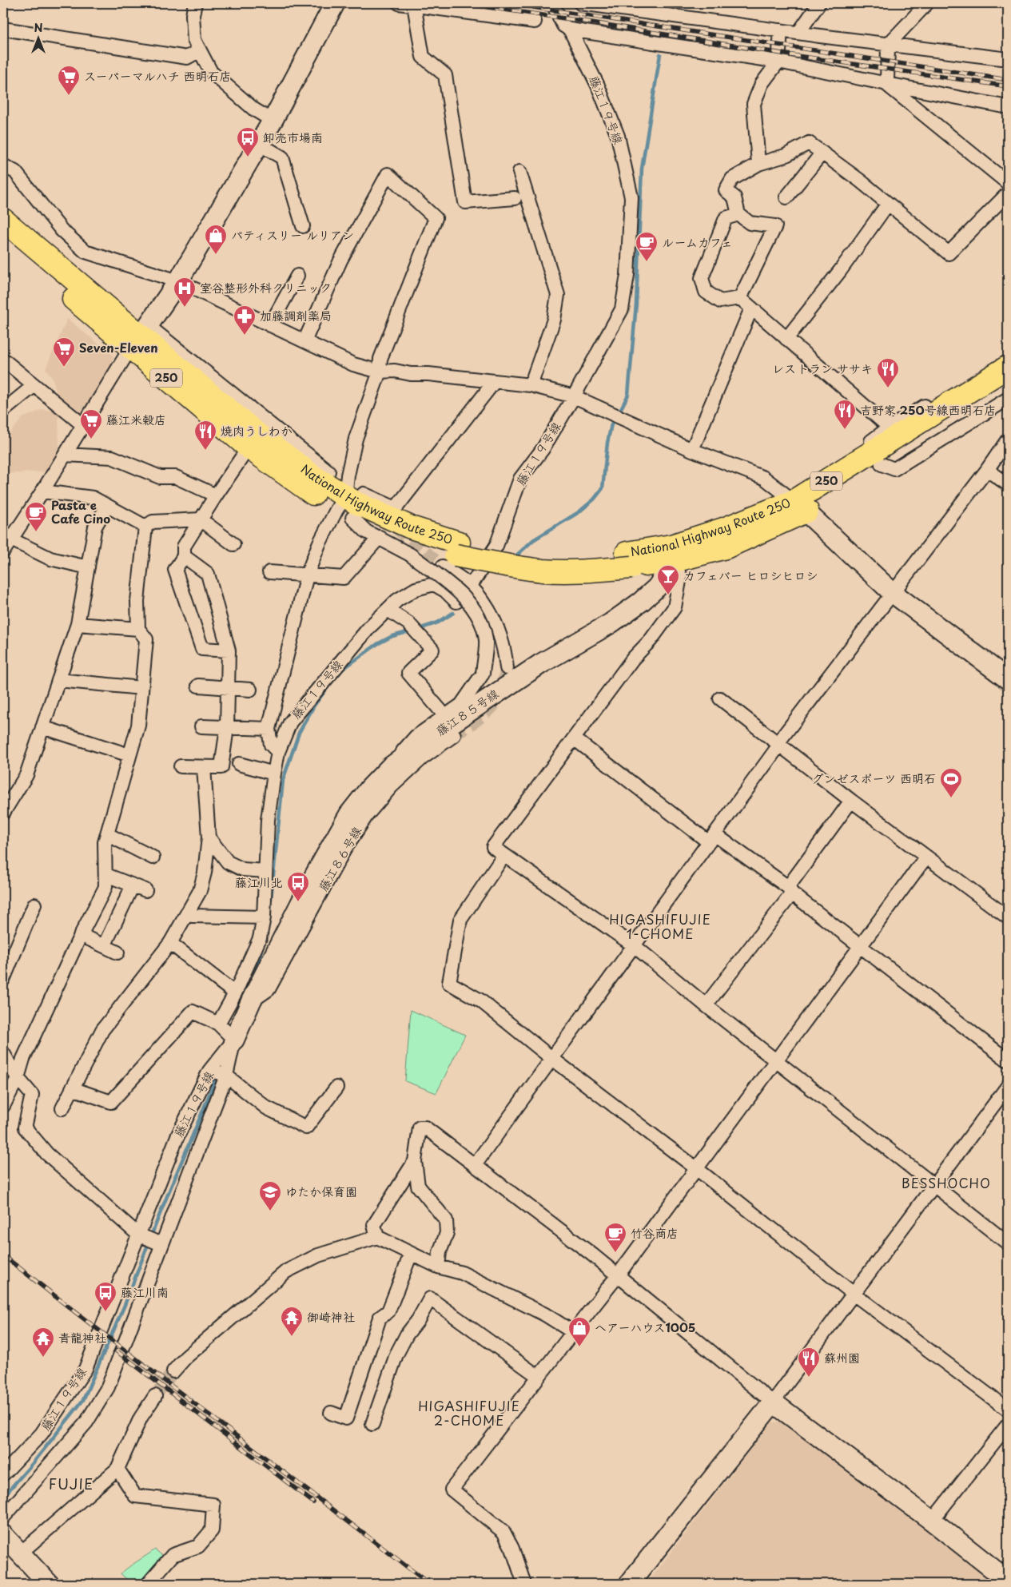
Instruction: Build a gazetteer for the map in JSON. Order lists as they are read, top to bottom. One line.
{"streets":{"highway":["250","National Highway Route 250"],"street":["藤江１９号線","藤江８５号線","藤江８６号線"]},"crossings":[["藤江１９号線","藤江８５号線"],["藤江１９号線","藤江８６号線"],["National Highway Route 250","藤江８５号線"],["藤江８５号線","藤江８６号線"]],"districts":["HIGASHIFUJIE 1-CHOME","BESSHOCHO","HIGASHIFUJIE 2-CHOME","FUJIE"],"places":{"supermarket":["スーパーマルハチ 西明石店","Seven-Eleven","藤江米穀店"],"bus stop":["卸売市場南","藤江川北","藤江川南"],"shop":["パティスリー ルリアン","ヘアーハウス1005"],"cafe":["ルームカフェ","Pasta e Cafe Cino","竹谷商店"],"hospital":["室谷整形外科クリニック"],"pharmacy":["加藤調剤薬局"],"restaurant":["レストラン ササキ","吉野家 250号線西明石店","焼肉うしわか","蘇州園"],"bar":["カフェバー ヒロシヒロシ"],"sports":["グンゼスポーツ 西明石"],"school or university":["ゆたか保育園"],"temple":["御崎神社","青龍神社"]},"north":"top"}
